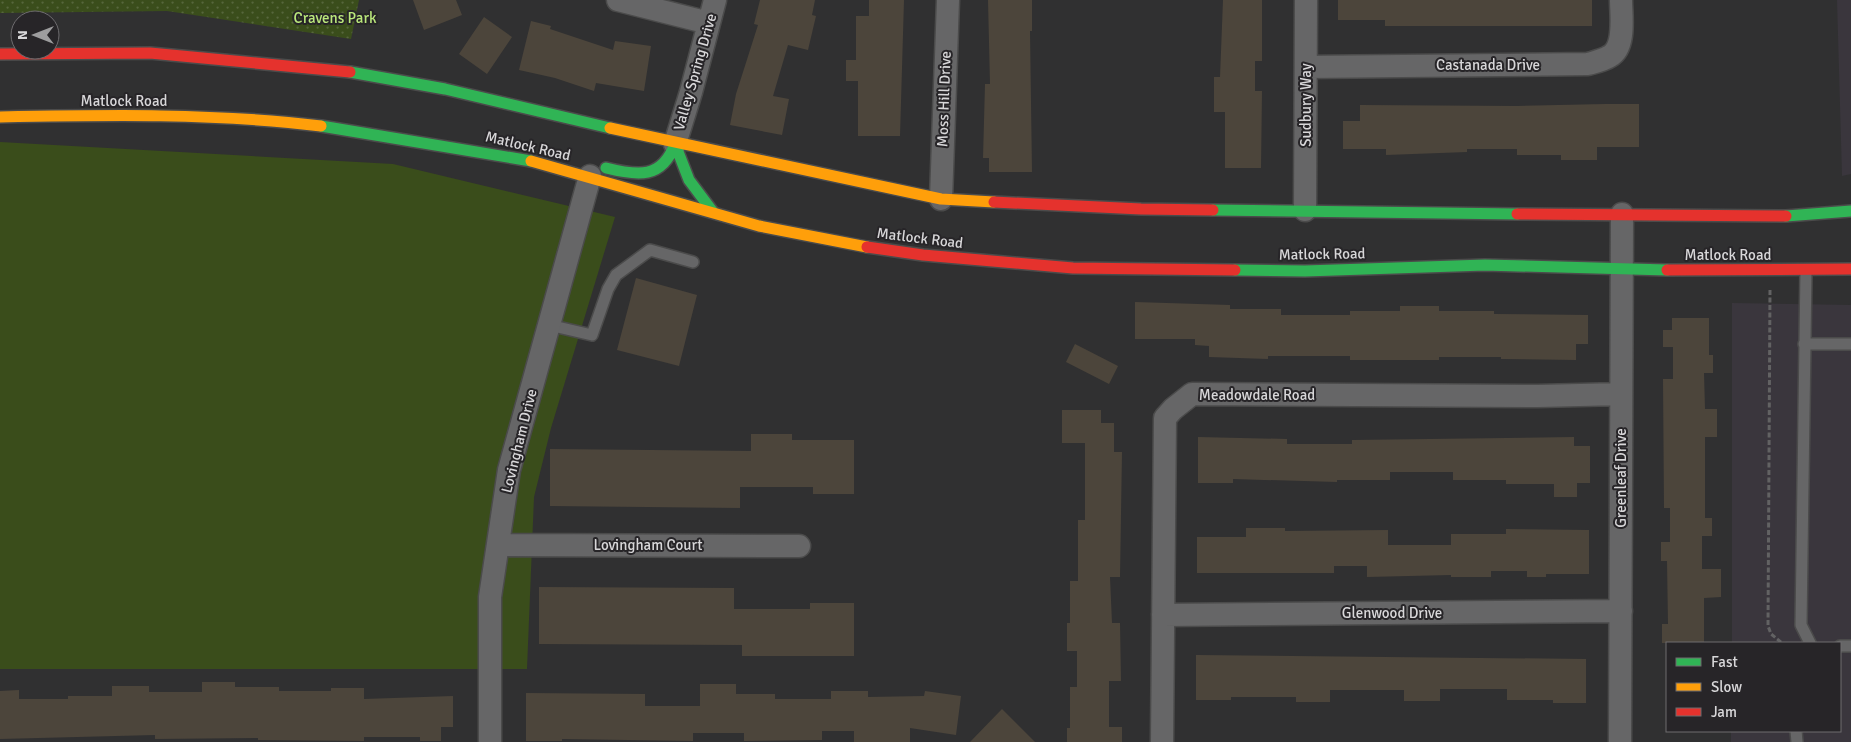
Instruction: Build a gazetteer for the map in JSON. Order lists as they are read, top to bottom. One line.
{"streets":{"main road":["Matlock Road"],"street":["Castanada Drive","Valley Spring Drive","Moss Hill Drive","Sudbury Way","Meadowdale Road","Lovingham Drive","Greenleaf Drive","Lovingham Court","Glenwood Drive"]},"crossings":[["Castanada Drive","Sudbury Way"],["Matlock Road","Lovingham Drive"],["Matlock Road","Greenleaf Drive"],["Meadowdale Road","Greenleaf Drive"],["Meadowdale Road","Glenwood Drive"],["Lovingham Drive","Lovingham Court"],["Greenleaf Drive","Glenwood Drive"]],"parks":["Cravens Park"],"legend":["Fast","Slow","Jam"],"north":"left"}
